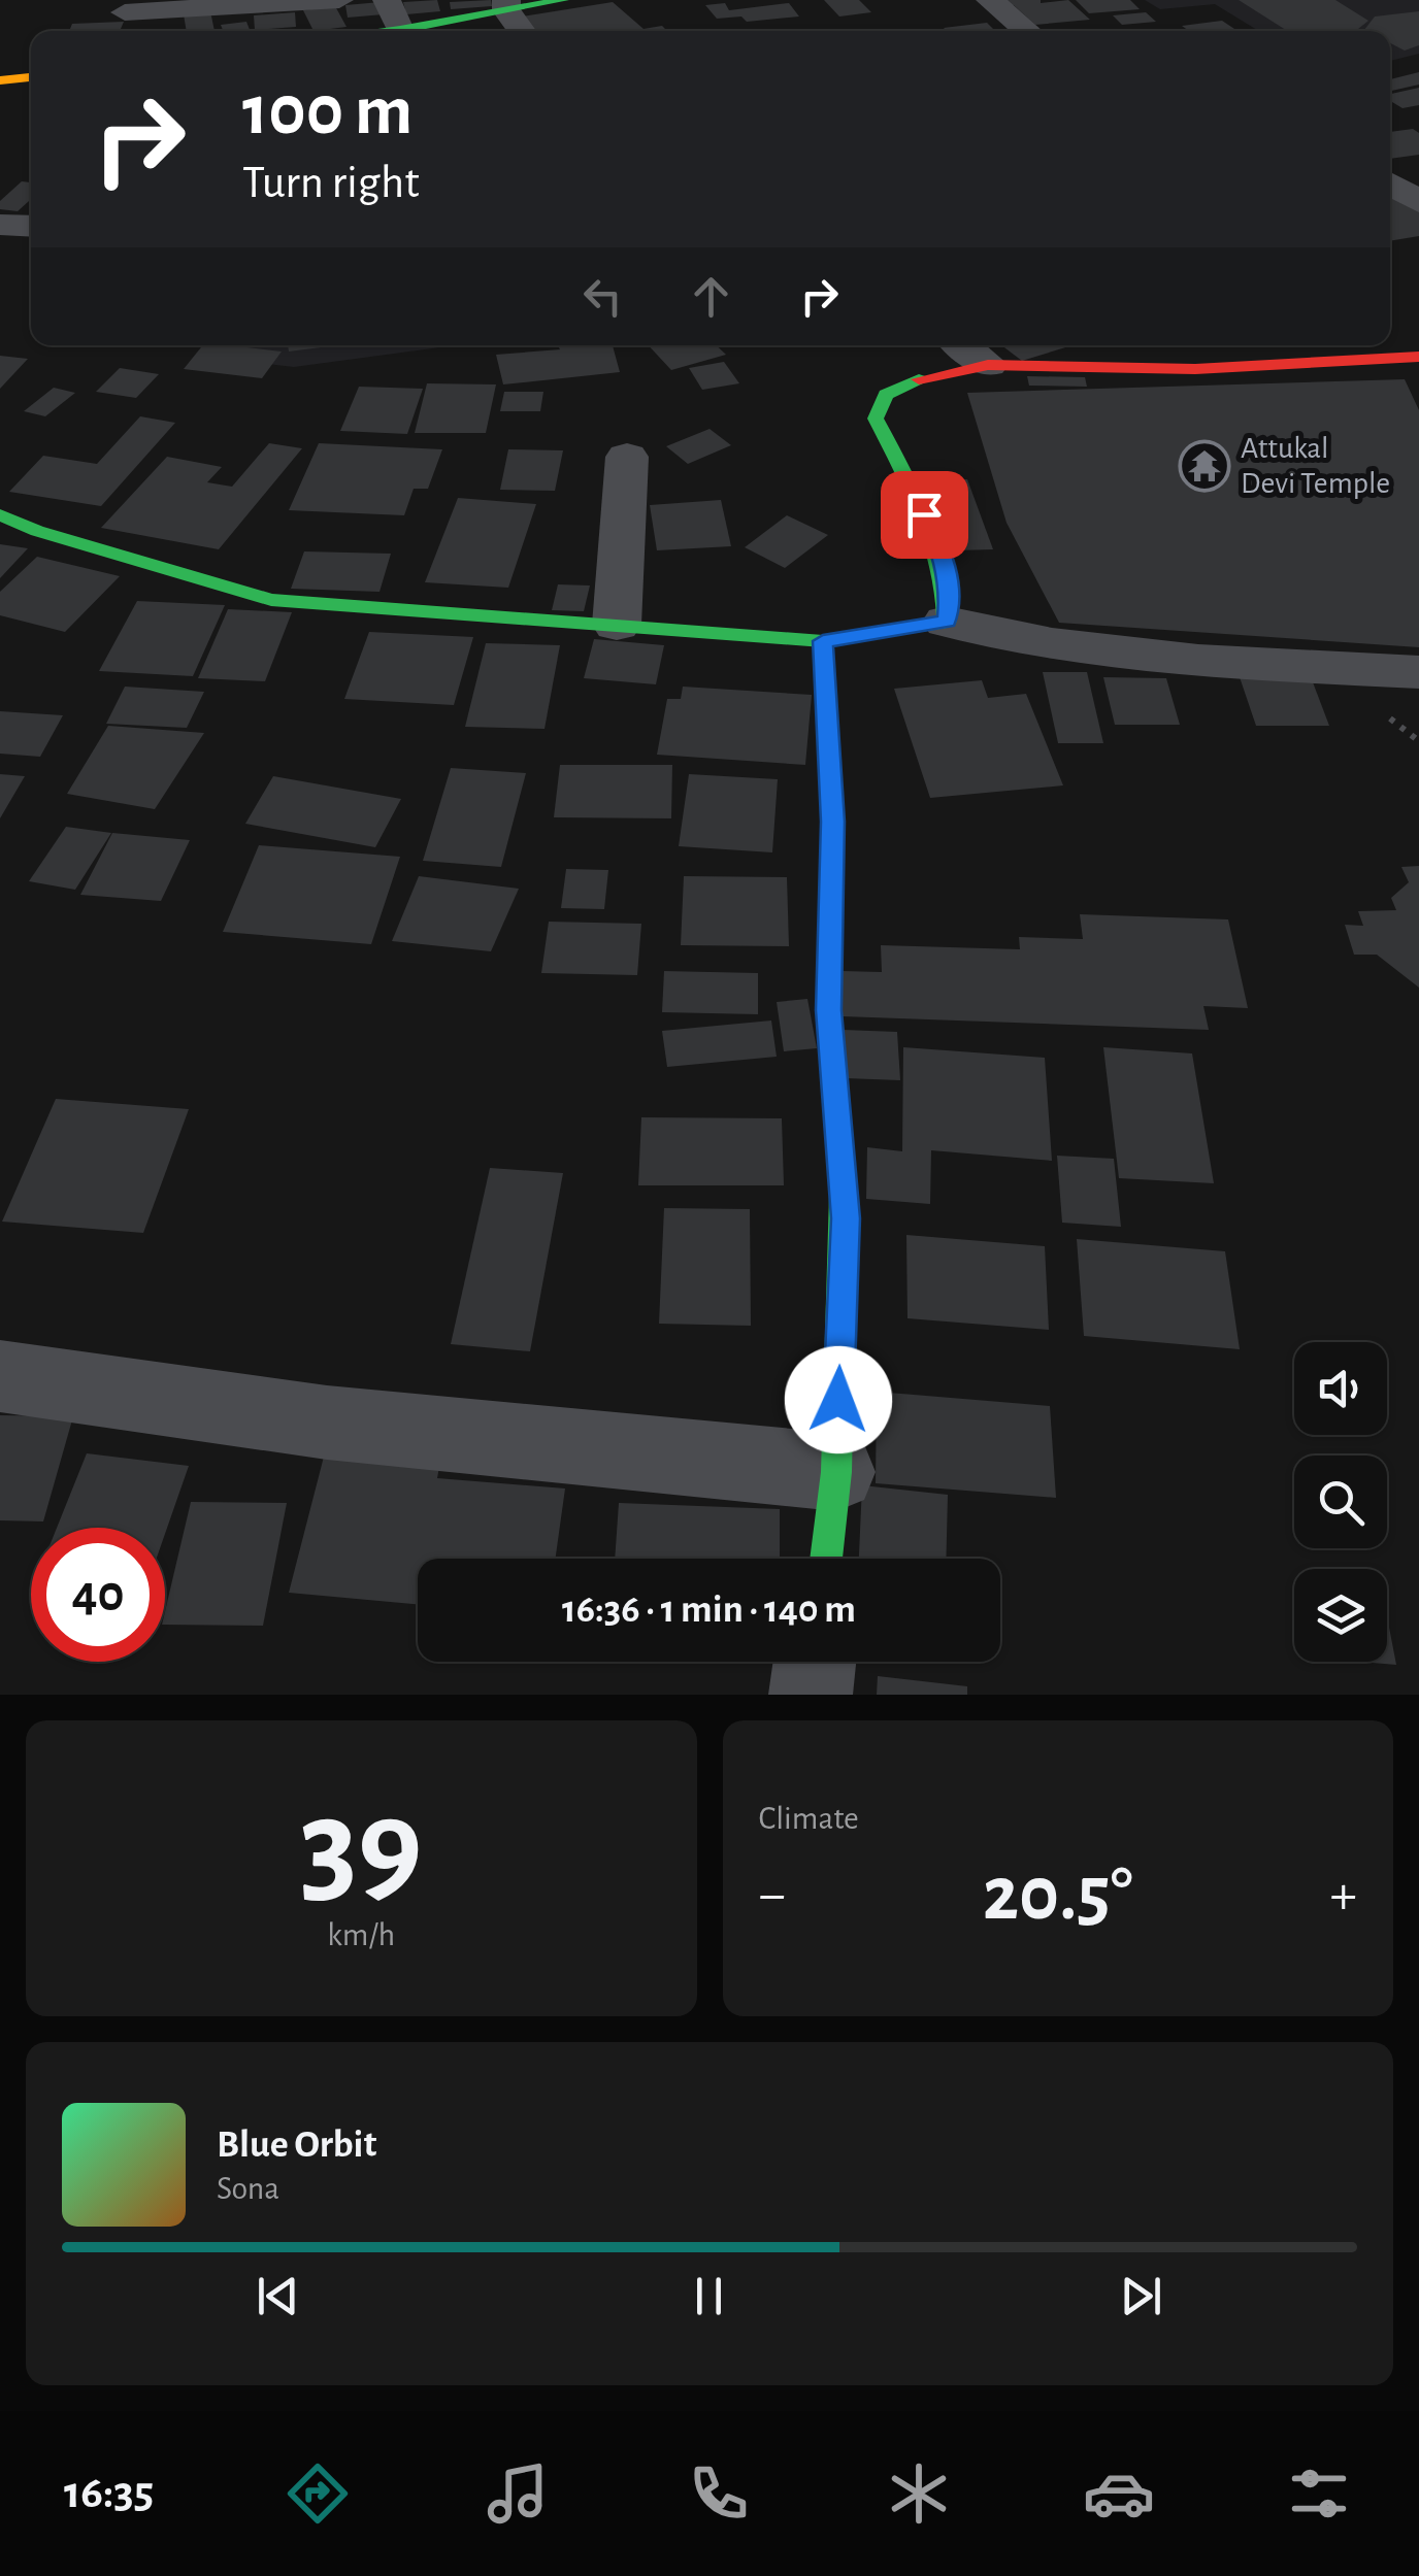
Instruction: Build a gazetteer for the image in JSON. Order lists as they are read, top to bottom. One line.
{"places":{"temple":["Attukal Devi Temple"]},"page":{"turn":["100 m","Turn right"],"limit":"40","trip":"16:36 · 1 min · 140 m","tile":[["39","km/h"],"Climate"],"heat":["−","20.5°","+"],"song":["Blue Orbit","Sona"],"tabs":"16:35"}}
